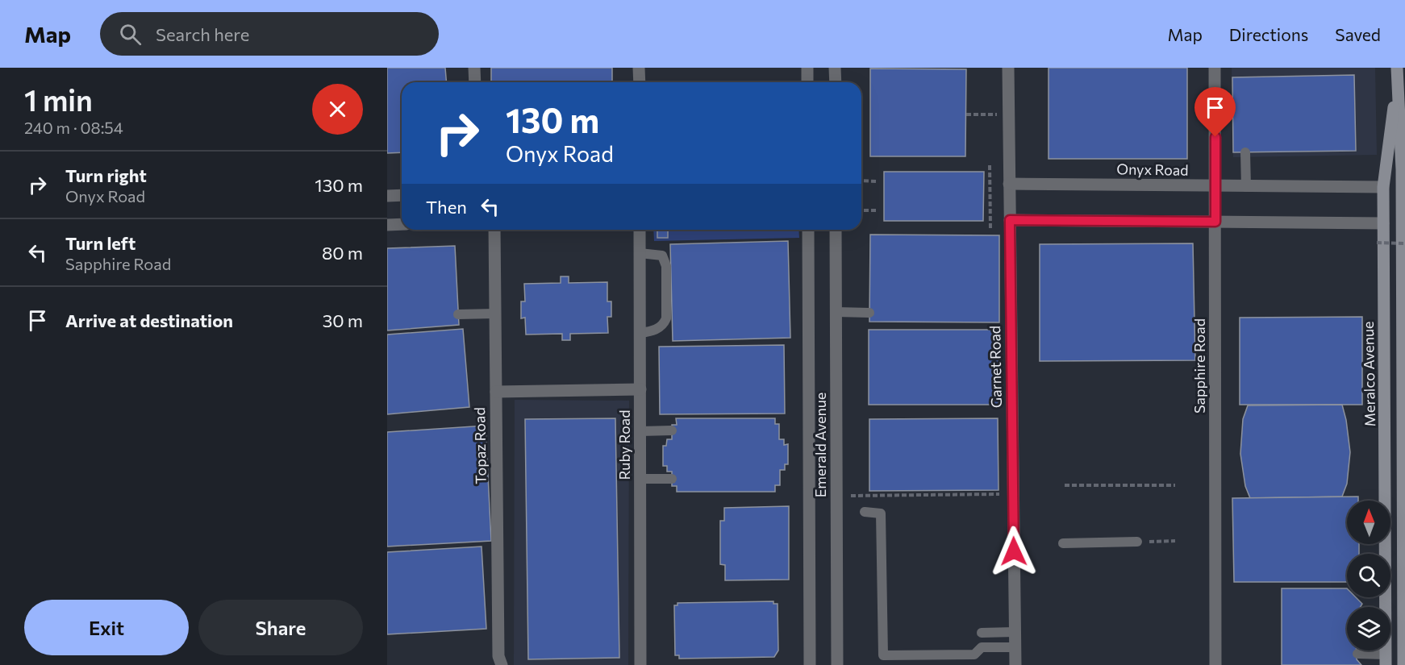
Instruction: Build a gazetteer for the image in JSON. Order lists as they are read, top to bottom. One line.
{"streets":{"main road":["Meralco Avenue"],"street":["Onyx Road","Sapphire Road","Garnet Road","Ruby Road","Emerald Avenue","Topaz Road"]},"crossings":[["Onyx Road","Sapphire Road"],["Onyx Road","Garnet Road"],["Onyx Road","Meralco Avenue"]],"north":"top","page":{"header":"Map","search":"Search here","nav":["Map","Directions","Saved"],"heading":["1 min","240 m · 08:54"],"turn":["130 m","Onyx Road"],"list":[{"name":"Turn right","note":"Onyx Road","value":"130 m"},{"name":"Turn left","note":"Sapphire Road","value":"80 m"},{"name":"Arrive at destination","value":"30 m"}],"then":"Then","buttons":["Exit","Share"]}}
